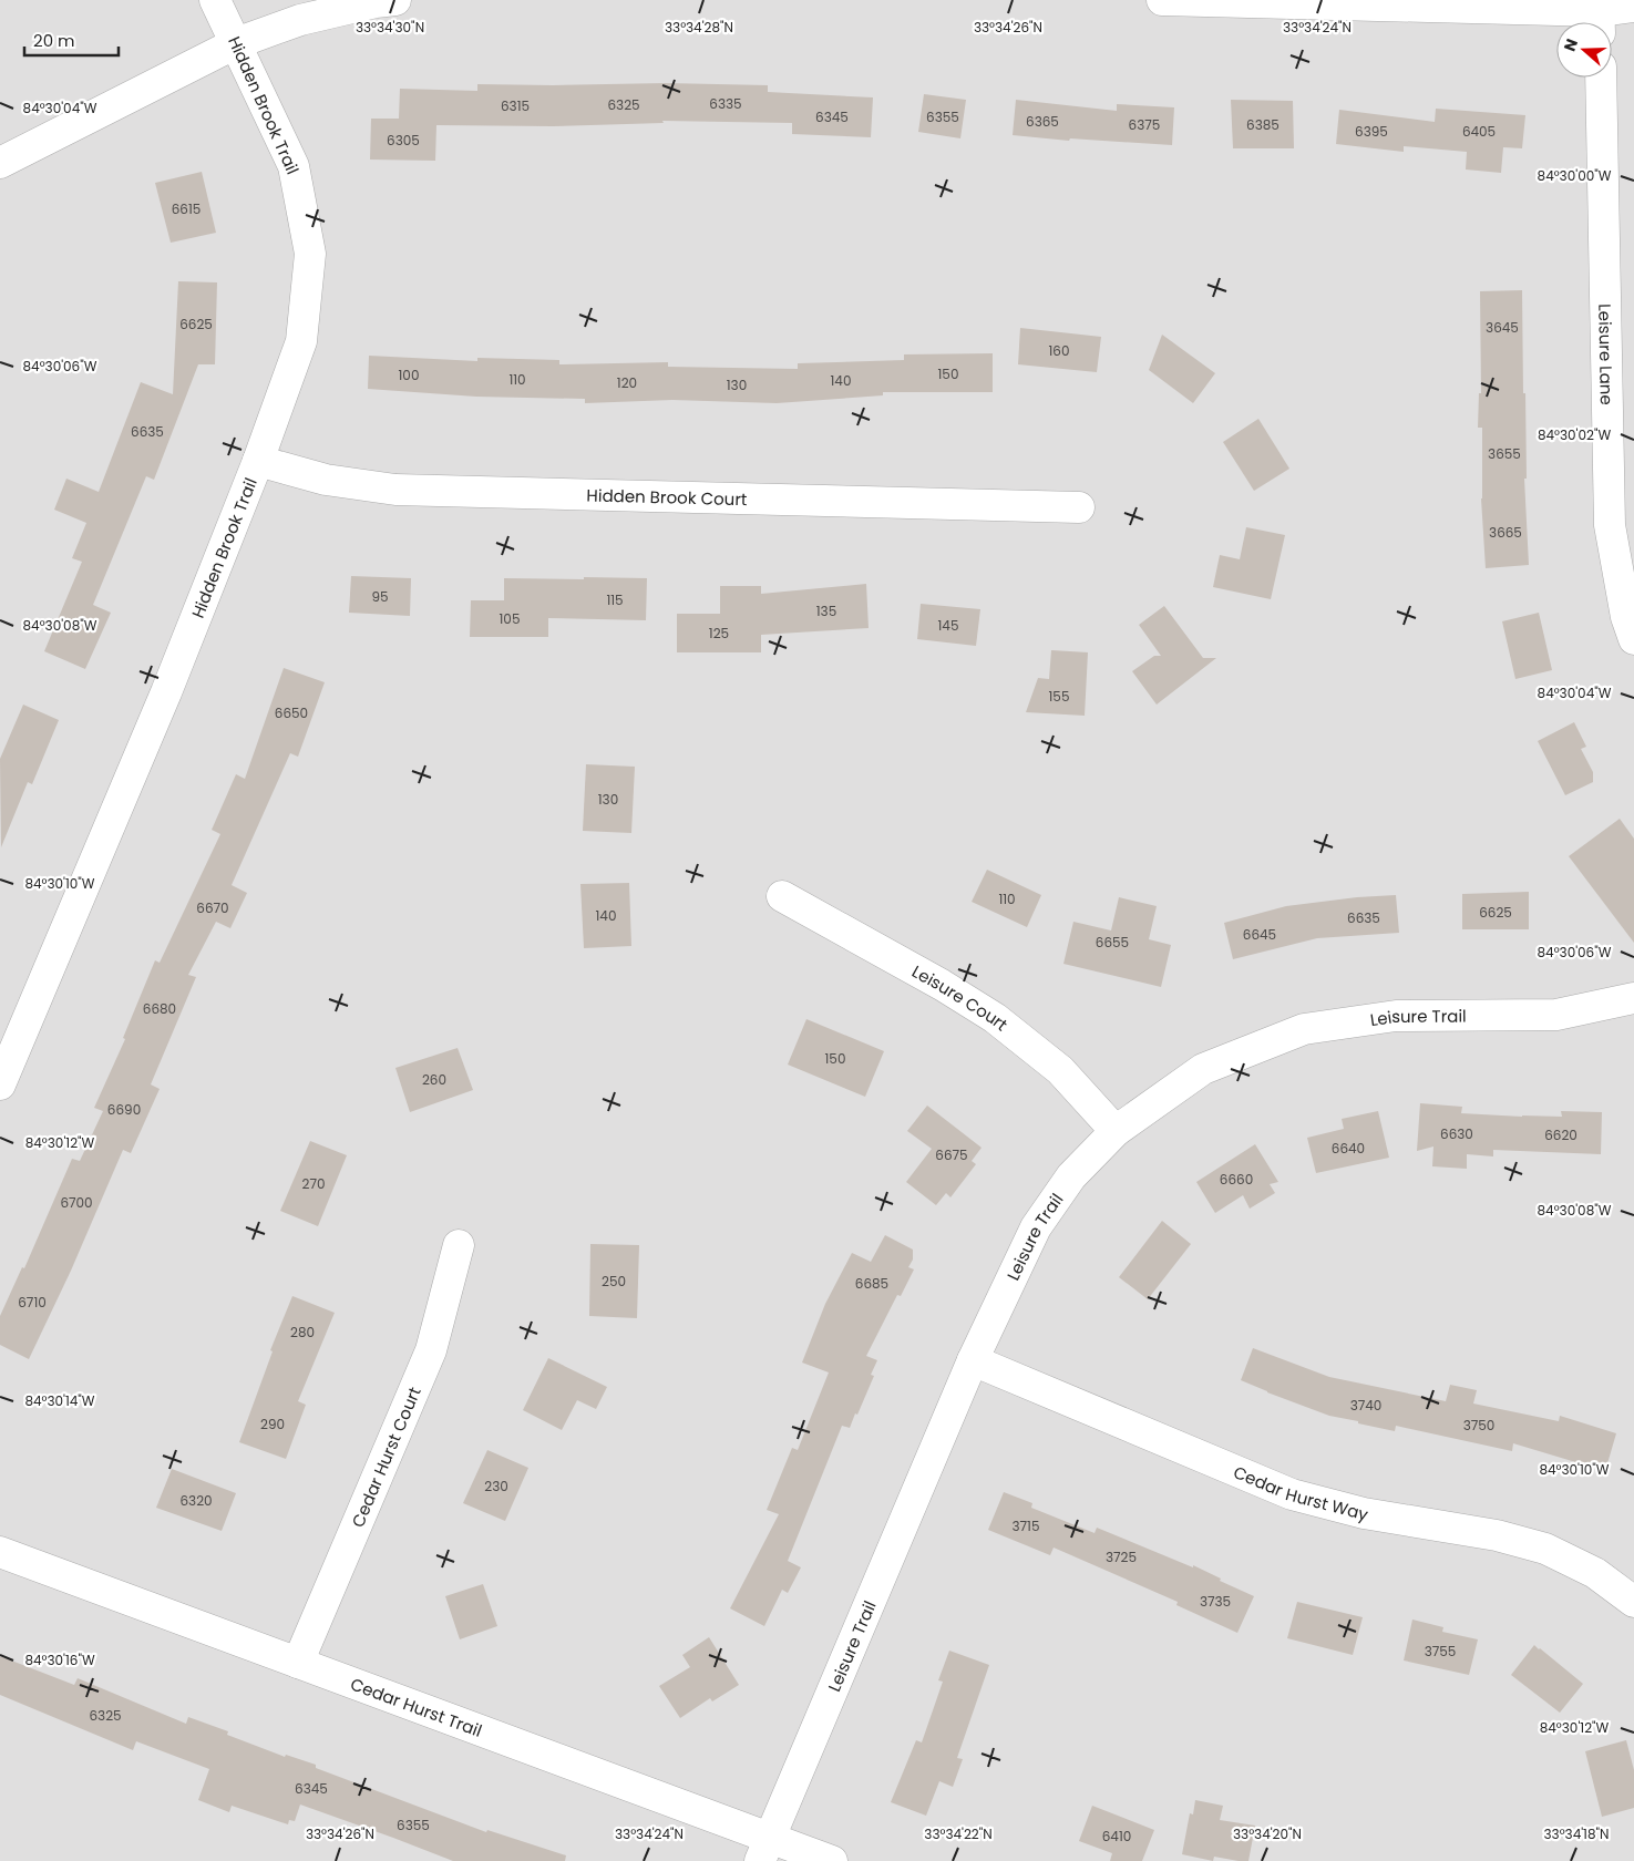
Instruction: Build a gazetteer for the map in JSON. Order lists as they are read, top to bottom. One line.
{"streets":{"street":["Hidden Brook Trail","Leisure Lane","Hidden Brook Court","Leisure Court","Leisure Trail","Cedar Hurst Court","Cedar Hurst Way","Cedar Hurst Trail"]},"crossings":[["Hidden Brook Trail","Hidden Brook Court"],["Leisure Court","Leisure Trail"],["Leisure Trail","Cedar Hurst Way"],["Leisure Trail","Cedar Hurst Trail"],["Cedar Hurst Court","Cedar Hurst Trail"]],"house_numbers":["6335","6325","6315","6345","6355","6365","6375","6385","6395","6405","6305","6615","6625","3645","160","150","100","110","140","120","130","6635","3655","3665","95","115","135","105","145","125","155","6650","130","110","6670","6625","140","6635","6645","6655","6680","150","260","6690","6630","6620","6640","6675","6660","270","6700","250","6685","6710","280","3740","290","3750","230","6320","3715","3725","3735","3755","6325","6345","6355","6410"],"scale_bar":"20 m","north":"left","coordinates":["33°34'30\"N","33°34'28\"N","33°34'26\"N","33°34'24\"N","84°30'04\"W","84°30'00\"W","84°30'06\"W","84°30'02\"W","84°30'08\"W","84°30'10\"W","84°30'12\"W","84°30'14\"W","84°30'16\"W","33°34'22\"N","33°34'20\"N","33°34'18\"N"]}
